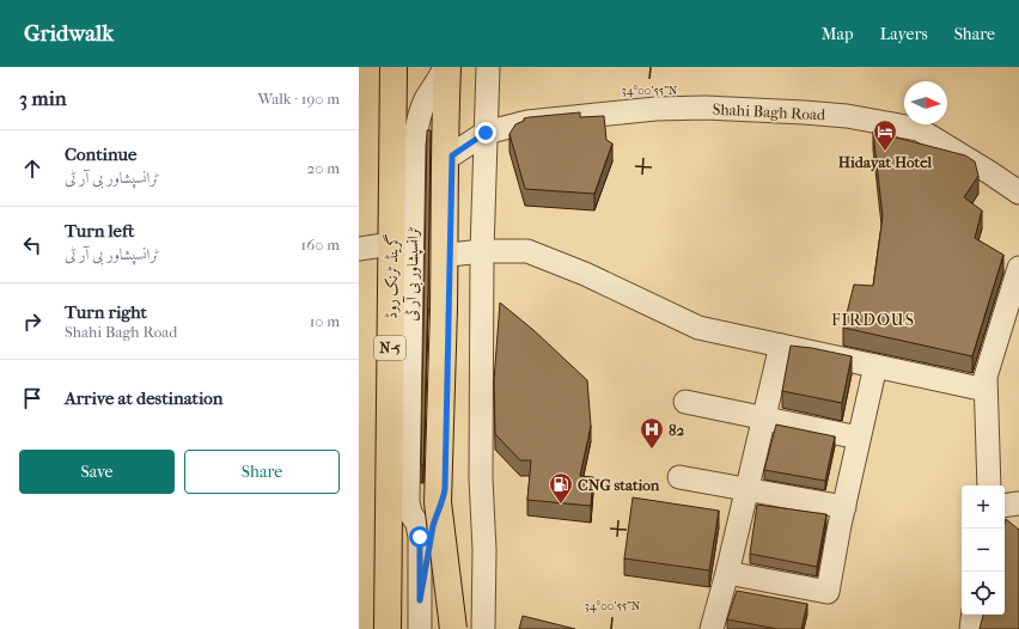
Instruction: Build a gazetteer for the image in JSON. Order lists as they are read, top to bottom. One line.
{"streets":{"highway":["گرینڈ ٹرنک روڈ","N-5"],"street":["Shahi Bagh Road","ٹرانسپشاور بی آر ٹی"]},"crossings":[["Shahi Bagh Road","ٹرانسپشاور بی آر ٹی"]],"districts":["FIRDOUS"],"places":{"hotel":["Hidayat Hotel"],"hospital":["82"],"fuel station":["CNG station"]},"north":"right","page":{"header":"Gridwalk","nav":["Map","Layers","Share"],"heading":["3 min","Walk · 190 m"],"list":[["Continue","ٹرانسپشاور بی آر ٹی","20 m"],["Turn left","ٹرانسپشاور بی آر ٹی","160 m"],["Turn right","Shahi Bagh Road","10 m"],"Arrive at destination"],"buttons":["Save","Share"],"map_buttons":["+","−"]},"coordinates":["34°00'55\"N"]}
